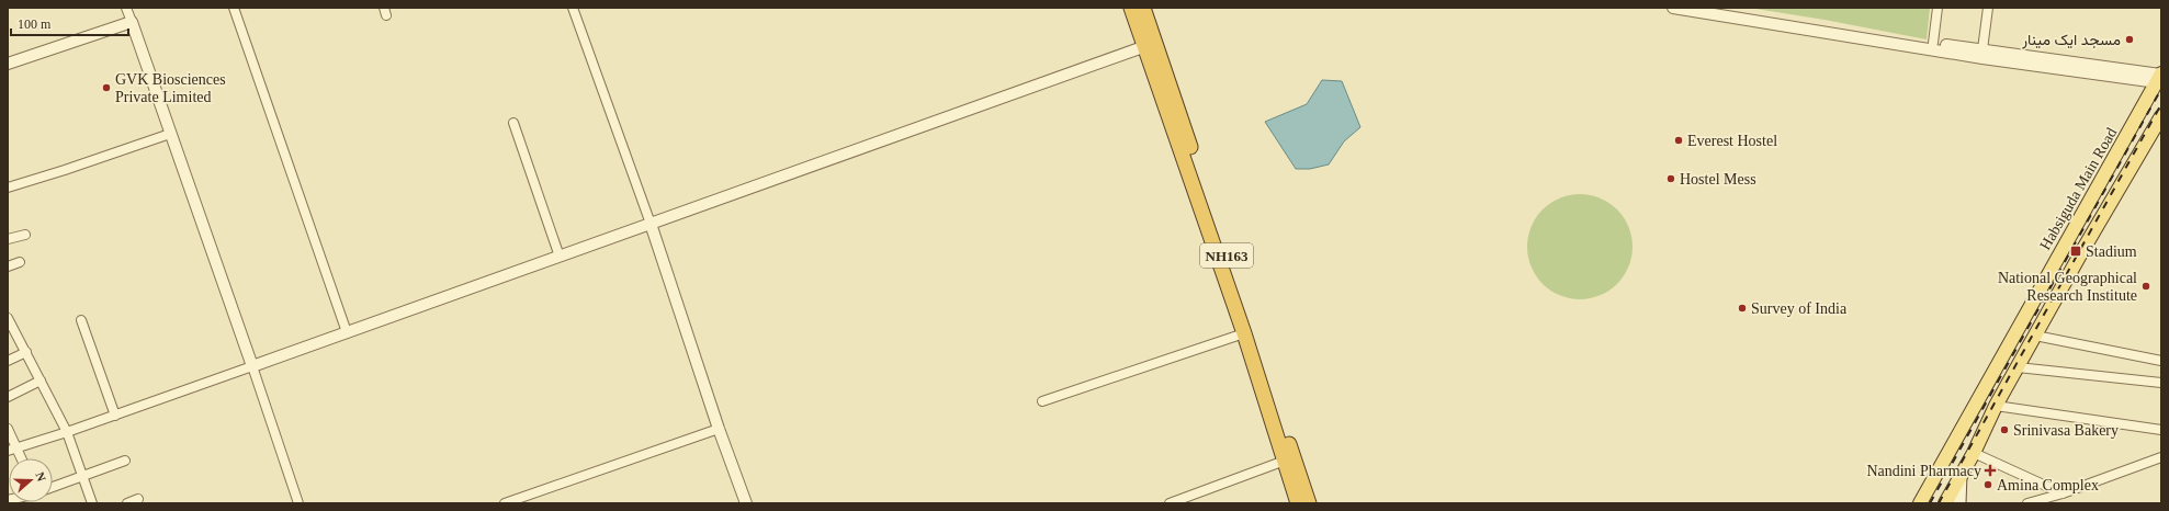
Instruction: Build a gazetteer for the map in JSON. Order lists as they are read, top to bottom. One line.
{"streets":{"highway":["NH163"],"main road":["Habsiguda Main Road"]},"places":{"other":["مسجد ایک مینار","GVK Biosciences Private Limited","Everest Hostel","Hostel Mess","National Geographical Research Institute","Survey of India","Srinivasa Bakery","Amina Complex"],"transit":["Stadium"],"health":["Nandini Pharmacy"]},"scale_bar":"100 m","north":"right"}
